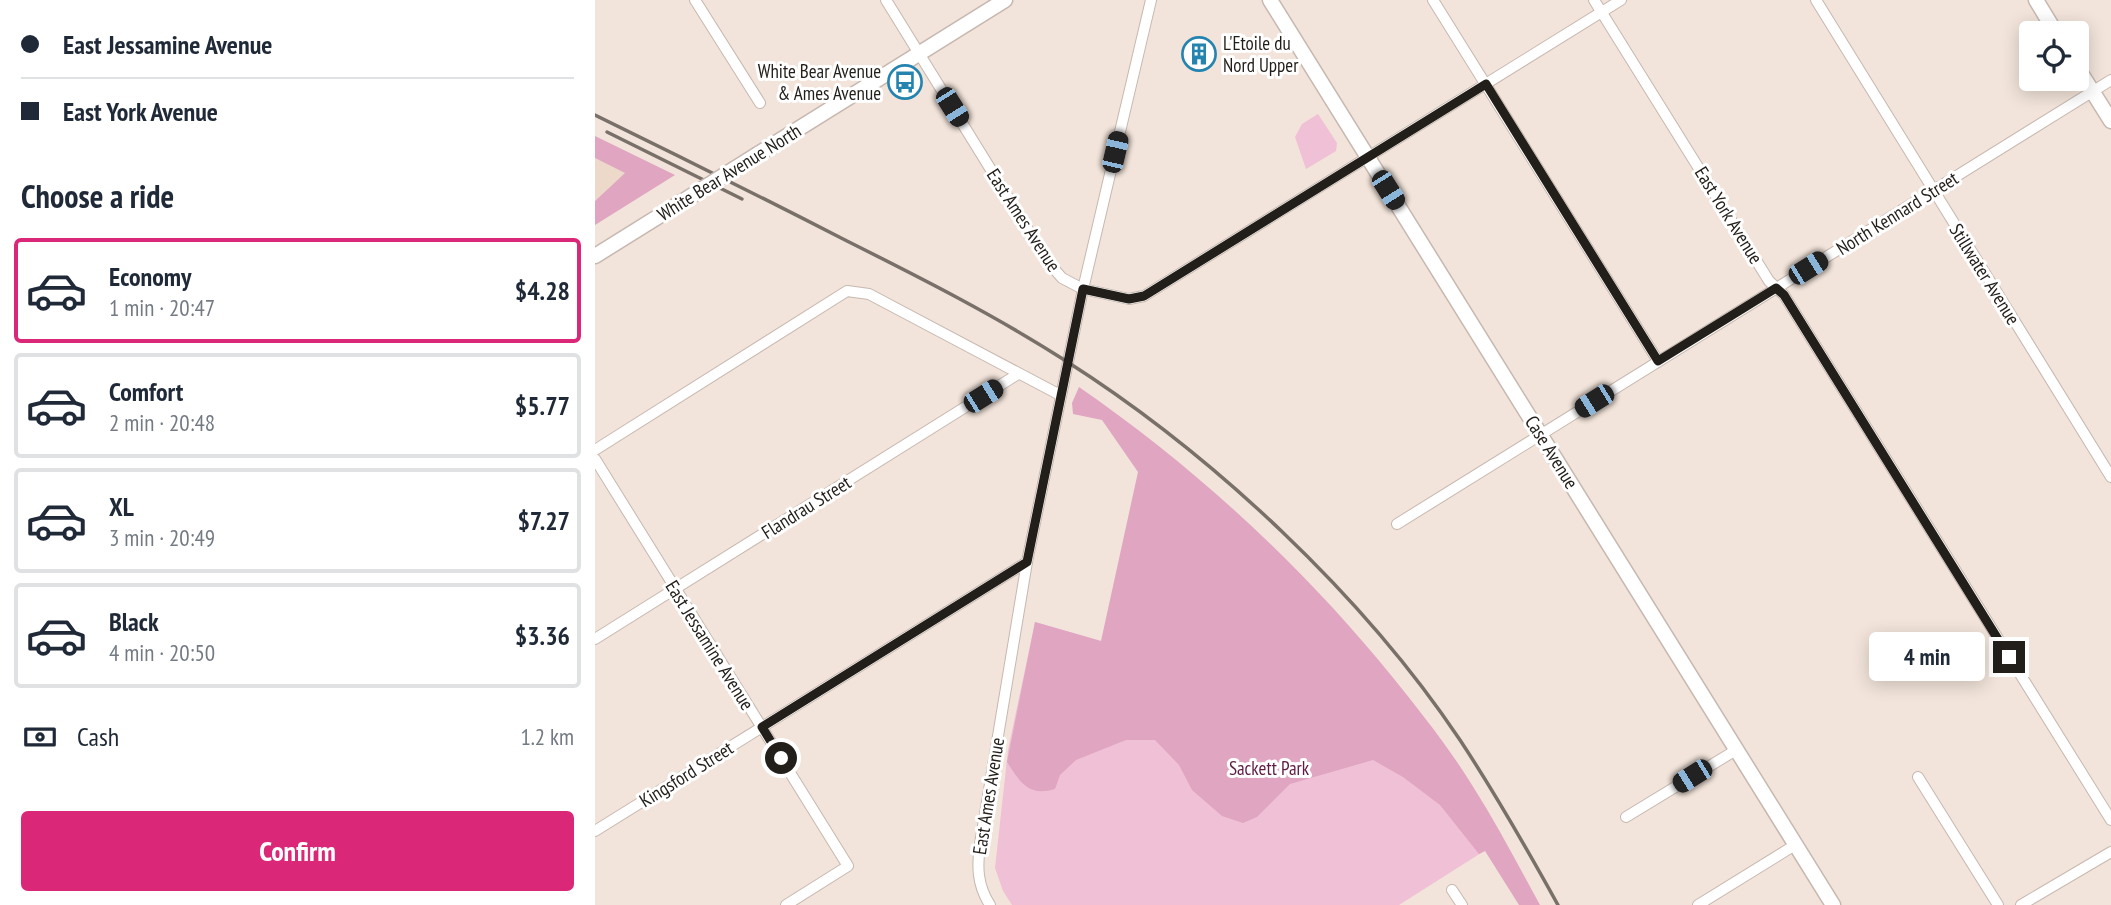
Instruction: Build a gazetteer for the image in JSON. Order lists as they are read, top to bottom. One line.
{"streets":{"street":["White Bear Avenue North","North Kennard Street","East York Avenue","East Ames Avenue","Stillwater Avenue","Case Avenue","Flandrau Street","East Jessamine Avenue","Kingsford Street"]},"crossings":[["White Bear Avenue North","East Ames Avenue"],["North Kennard Street","East York Avenue"],["North Kennard Street","Stillwater Avenue"],["North Kennard Street","Case Avenue"],["East Ames Avenue","Kingsford Street"],["Flandrau Street","East Jessamine Avenue"],["East Jessamine Avenue","Kingsford Street"]],"parks":["Sackett Park"],"places":{"building":["L'Etoile du Nord Upper"],"bus stop":["White Bear Avenue & Ames Avenue"]},"page":{"banner":["East Jessamine Avenue","East York Avenue"],"heading":"Choose a ride","list":[{"name":"Economy","note":"1 min · 20:47","value":"$4.28"},{"name":"Comfort","note":"2 min · 20:48","value":"$5.77"},{"name":"XL","note":"3 min · 20:49","value":"$7.27"},{"name":"Black","note":"4 min · 20:50","value":"$3.36"}],"bubble":"4 min","pay":["Cash","1.2 km"],"buttons":"Confirm"}}
